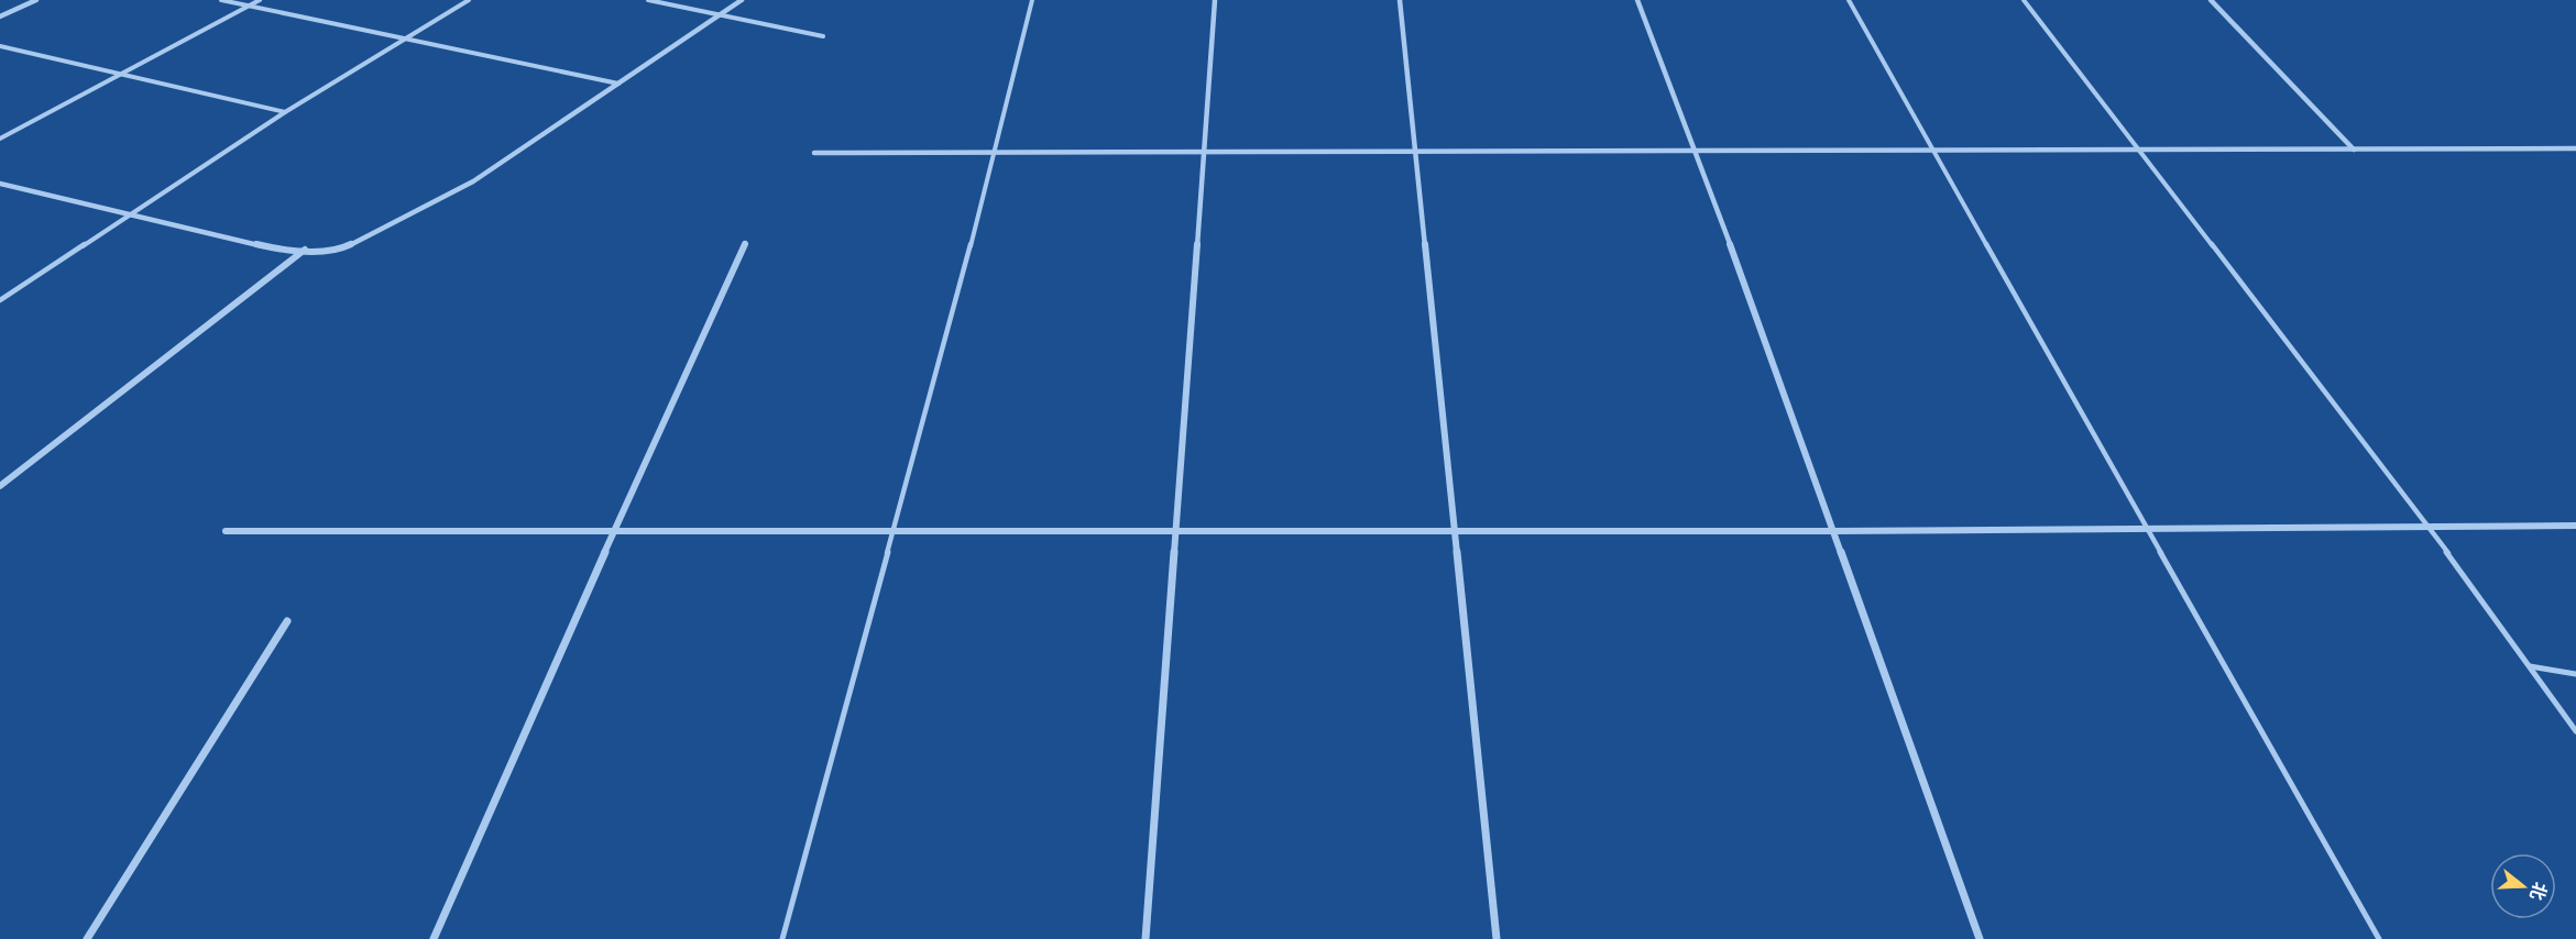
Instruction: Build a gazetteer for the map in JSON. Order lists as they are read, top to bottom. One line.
{"north":"right"}
